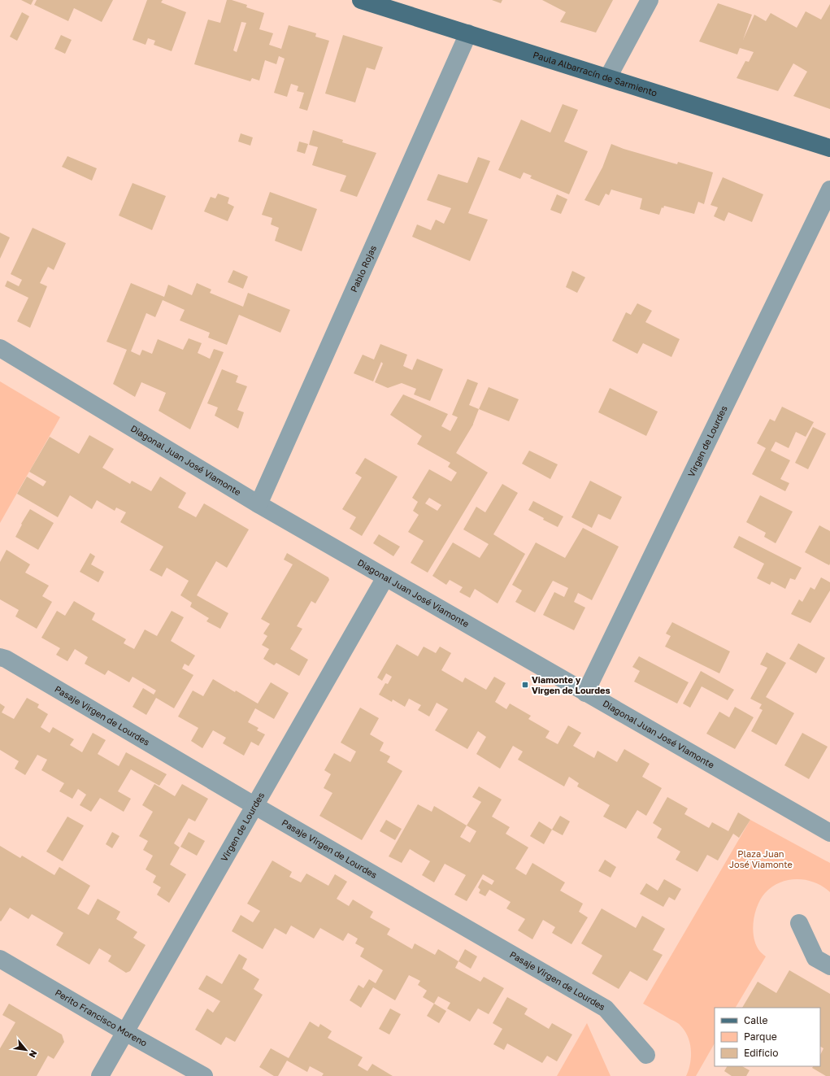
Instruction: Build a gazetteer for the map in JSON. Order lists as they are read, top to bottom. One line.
{"streets":{"main road":["Paula Albarracín de Sarmiento"],"street":["Pablo Rojas","Virgen de Lourdes","Diagonal Juan José Viamonte","Pasaje Virgen de Lourdes","Perito Francisco Moreno"]},"crossings":[["Paula Albarracín de Sarmiento","Pablo Rojas"],["Pablo Rojas","Diagonal Juan José Viamonte"],["Virgen de Lourdes","Diagonal Juan José Viamonte"],["Virgen de Lourdes","Pasaje Virgen de Lourdes"],["Virgen de Lourdes","Perito Francisco Moreno"]],"parks":["Plaza Juan José Viamonte"],"places":{"transit":["Viamonte y Virgen de Lourdes"]},"legend":["Calle","Parque","Edificio"],"north":"bottom right"}
